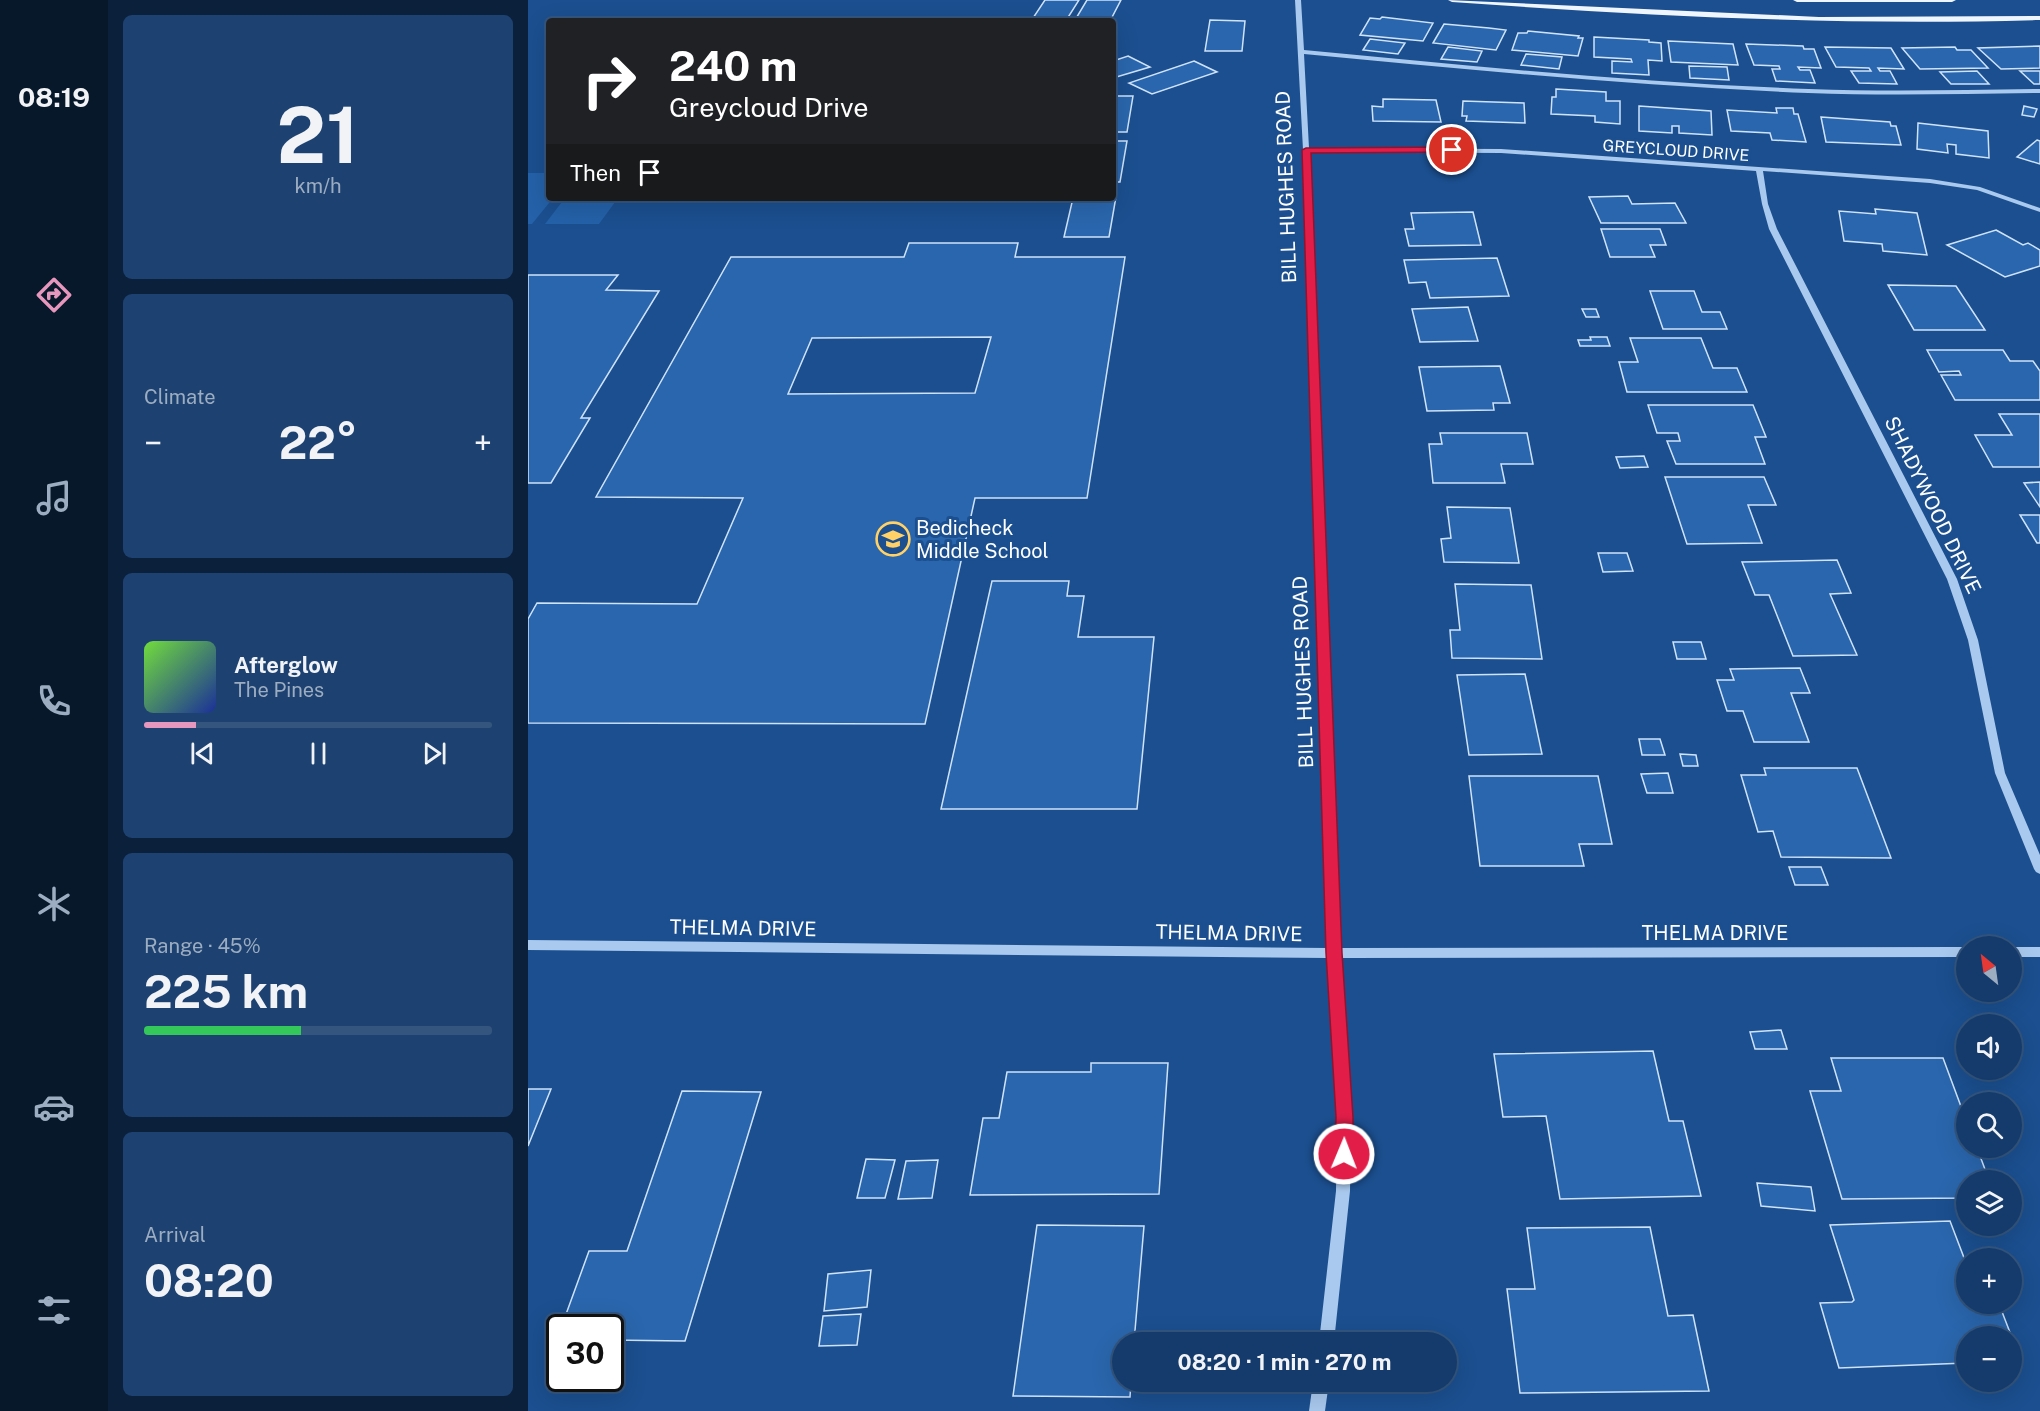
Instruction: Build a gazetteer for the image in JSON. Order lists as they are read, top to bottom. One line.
{"streets":{"street":["GREYCLOUD DRIVE","BILL HUGHES ROAD","SHADYWOOD DRIVE","THELMA DRIVE"]},"crossings":[["GREYCLOUD DRIVE","BILL HUGHES ROAD"],["GREYCLOUD DRIVE","SHADYWOOD DRIVE"],["BILL HUGHES ROAD","THELMA DRIVE"]],"places":{"school or university":["Bedicheck Middle School"]},"north":"top left","page":{"tabs":"08:19","tile":[["21","km/h"],"Climate",["Range · 45%","225 km"],["Arrival","08:20"]],"turn":["240 m","Greycloud Drive"],"then":"Then","heat":["−","22°","+"],"song":["Afterglow","The Pines"],"map_buttons":["+","−"],"limit":"30","trip":"08:20 · 1 min · 270 m"}}
